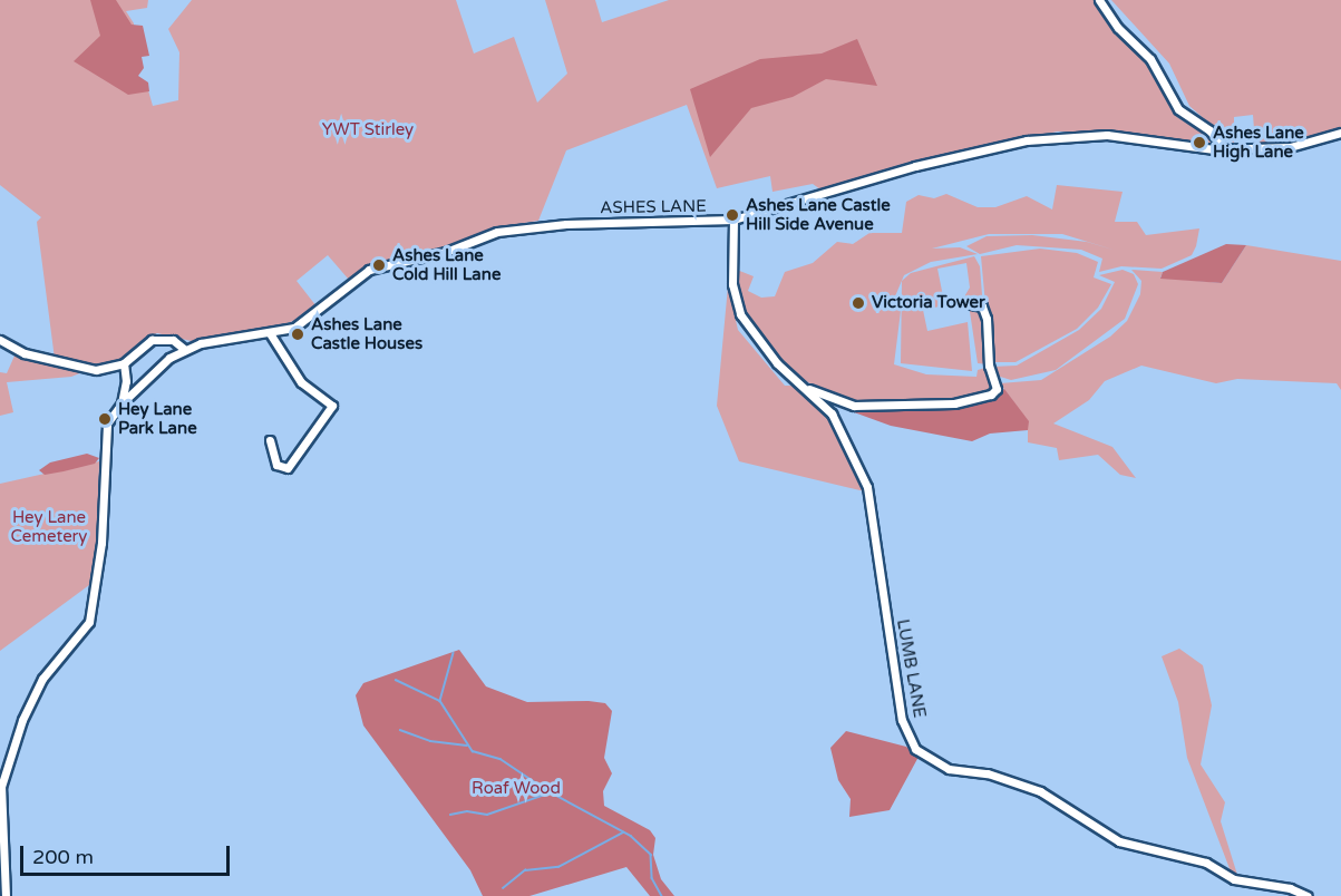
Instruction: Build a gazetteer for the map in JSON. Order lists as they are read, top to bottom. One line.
{"streets":{"street":["ASHES LANE","LUMB LANE"]},"crossings":[["ASHES LANE","LUMB LANE"]],"parks":["YWT Stirley","Hey Lane Cemetery","Roaf Wood"],"places":["Ashes Lane High Lane","Ashes Lane Castle Hill Side Avenue","Ashes Lane Cold Hill Lane","Victoria Tower","Ashes Lane Castle Houses","Hey Lane Park Lane"],"scale_bar":"200 m"}
